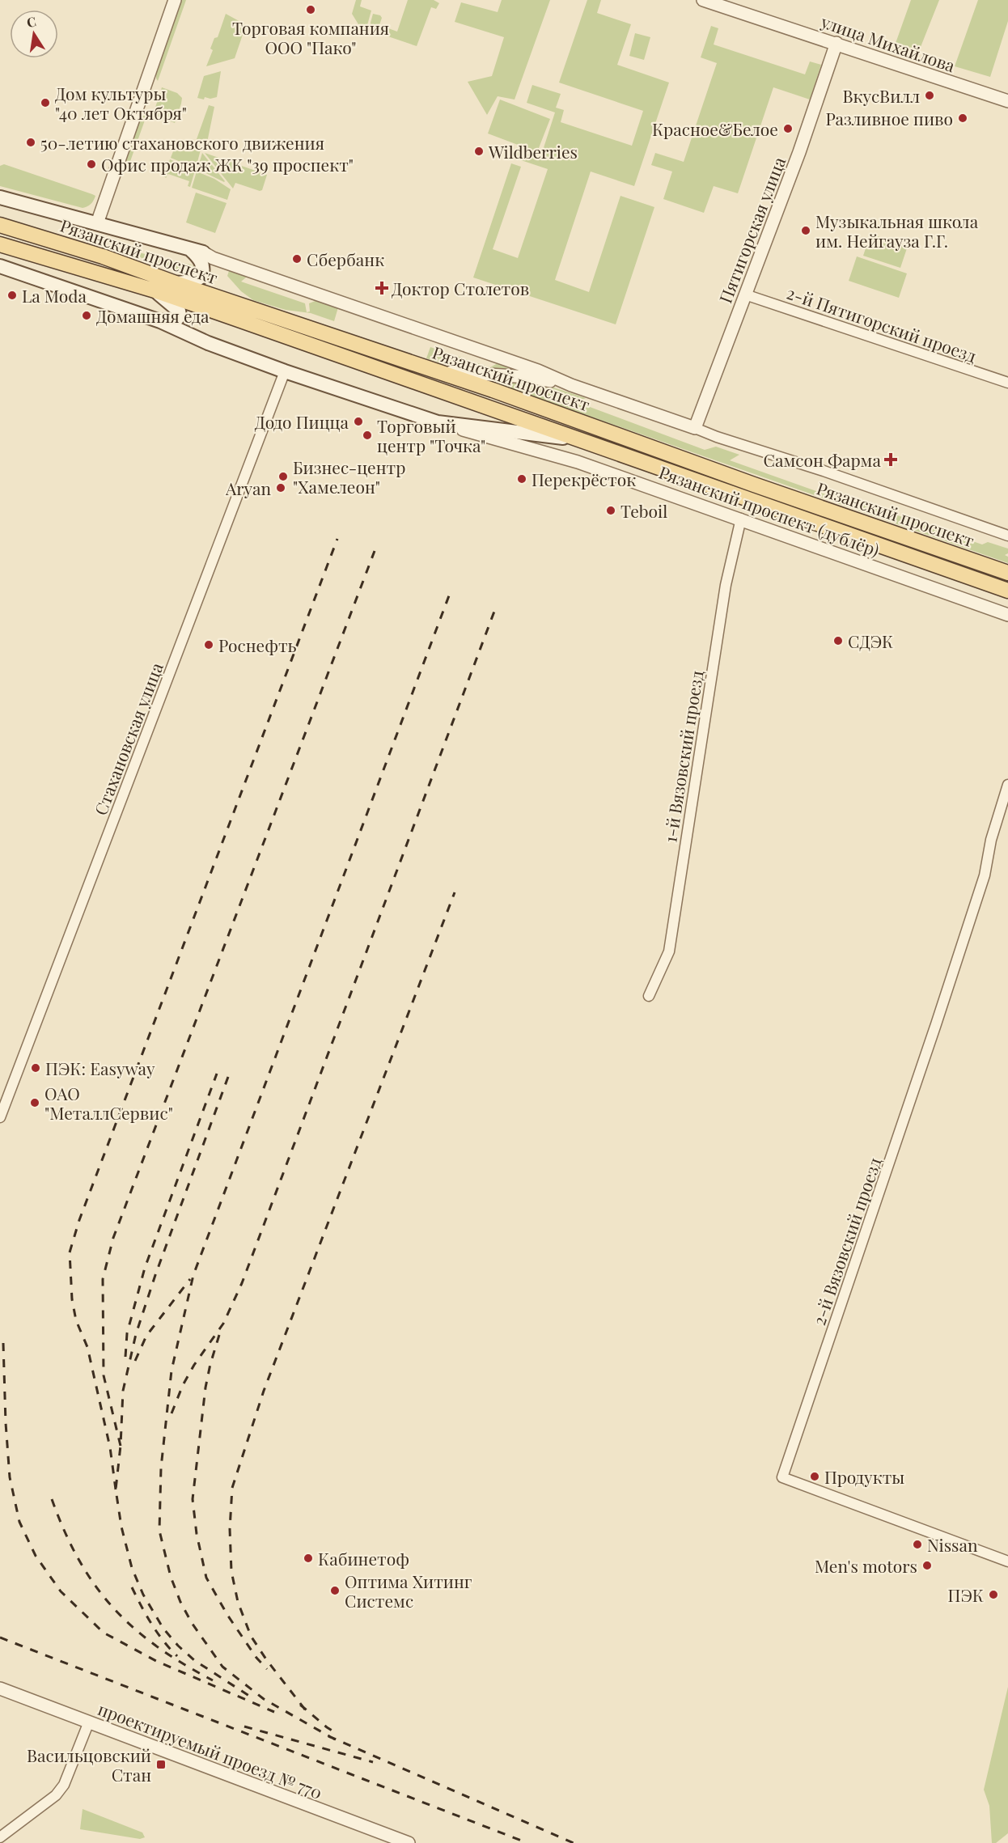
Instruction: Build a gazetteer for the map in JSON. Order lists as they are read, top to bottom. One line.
{"streets":{"main road":["Рязанский проспект","Рязанский проспект (дублёр)"],"street":["улица Михайлова","Пятигорская улица","2-й Пятигорский проезд","Стахановская улица","1-й Вязовский проезд","2-й Вязовский проезд","проектируемый проезд № 770"]},"crossings":[["улица Михайлова","Пятигорская улица"],["Пятигорская улица","2-й Пятигорский проезд"],["Рязанский проспект (дублёр)","Стахановская улица"],["Рязанский проспект (дублёр)","1-й Вязовский проезд"]],"places":{"other":["Торговая компания ООО \"Пако\"","ВкусВилл","Дом культуры \"40 лет Октября\"","Разливное пиво","Красное&Белое","50-летию стахановского движения","Wildberries","Офис продаж ЖК \"39 проспект\"","Музыкальная школа им. Нейгауза Г.Г.","Сбербанк","La Moda","Домашняя еда","Додо Пицца","Торговый центр \"Точка\"","Бизнес-центр \"Хамелеон\"","Перекрёсток","Aryan","Teboil","СДЭК","Роснефть","ПЭК: Easyway","ОАО \"МеталлСервис\"","Продукты","Nissan","Кабинетоф","Men's motors","Оптима Хитинг Системс","ПЭК"],"health":["Доктор Столетов","Самсон Фарма"],"transit":["Васильцовский Стан"]},"north":"top"}
